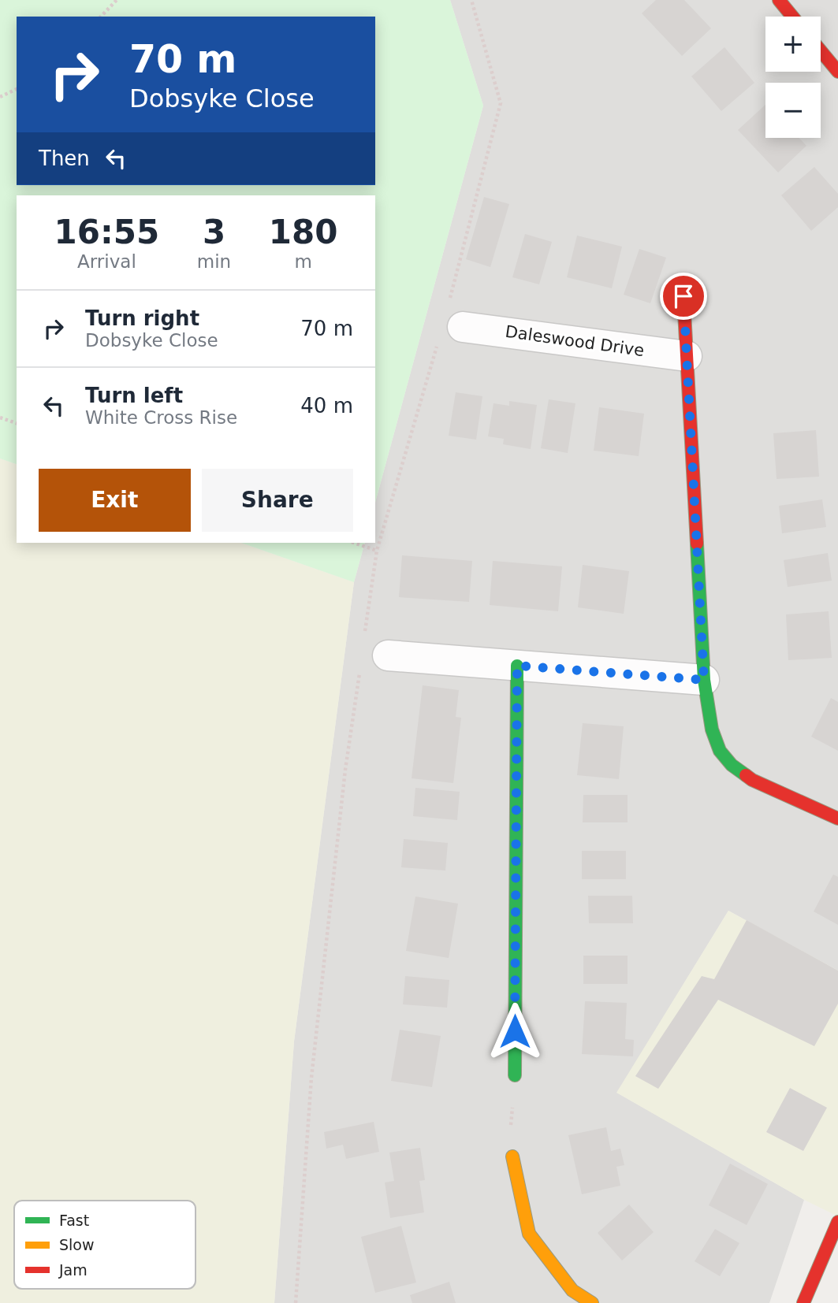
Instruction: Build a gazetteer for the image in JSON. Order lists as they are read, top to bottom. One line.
{"streets":{"street":["Daleswood Drive"]},"legend":["Fast","Slow","Jam"],"page":{"map_buttons":["+","−"],"turn":["70 m","Dobsyke Close"],"then":"Then","eta":["16:55","Arrival","3","min","180","m"],"list":[{"name":"Turn right","note":"Dobsyke Close","value":"70 m"},{"name":"Turn left","note":"White Cross Rise","value":"40 m"}],"buttons":["Exit","Share"]}}
